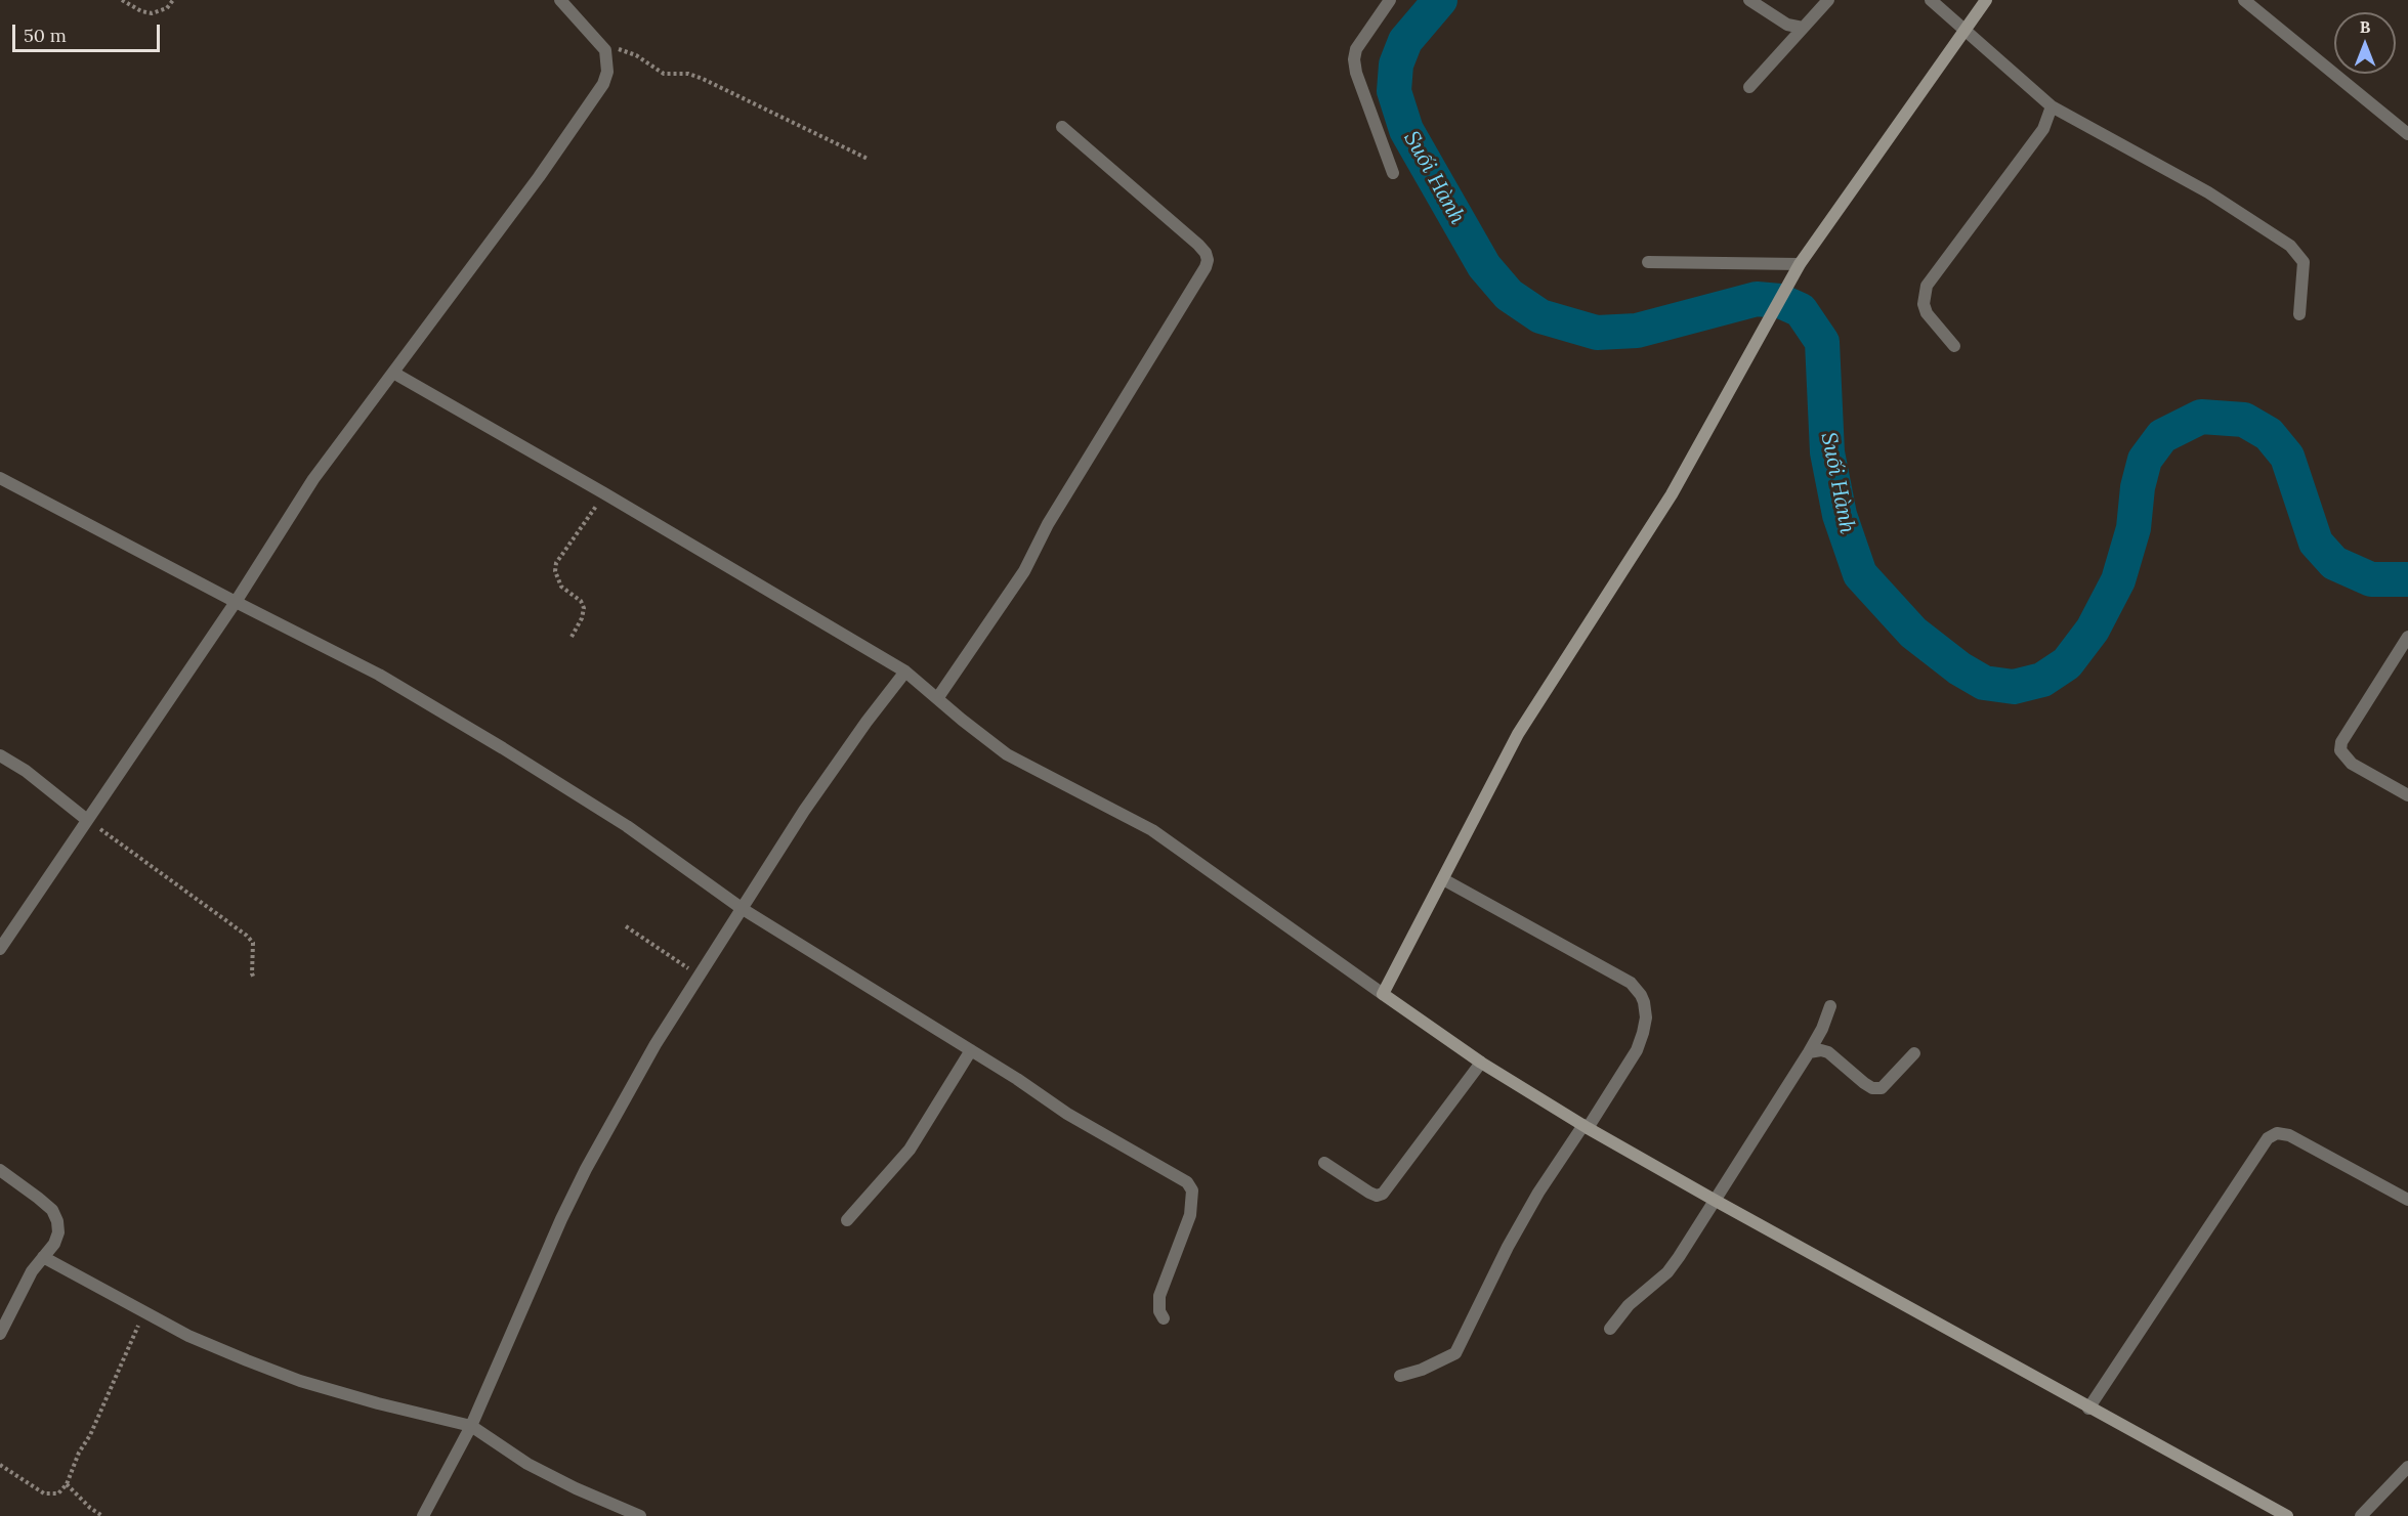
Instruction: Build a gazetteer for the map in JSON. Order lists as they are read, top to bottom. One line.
{"water":["Suối Hành"],"scale_bar":"50 m","north":"top"}
